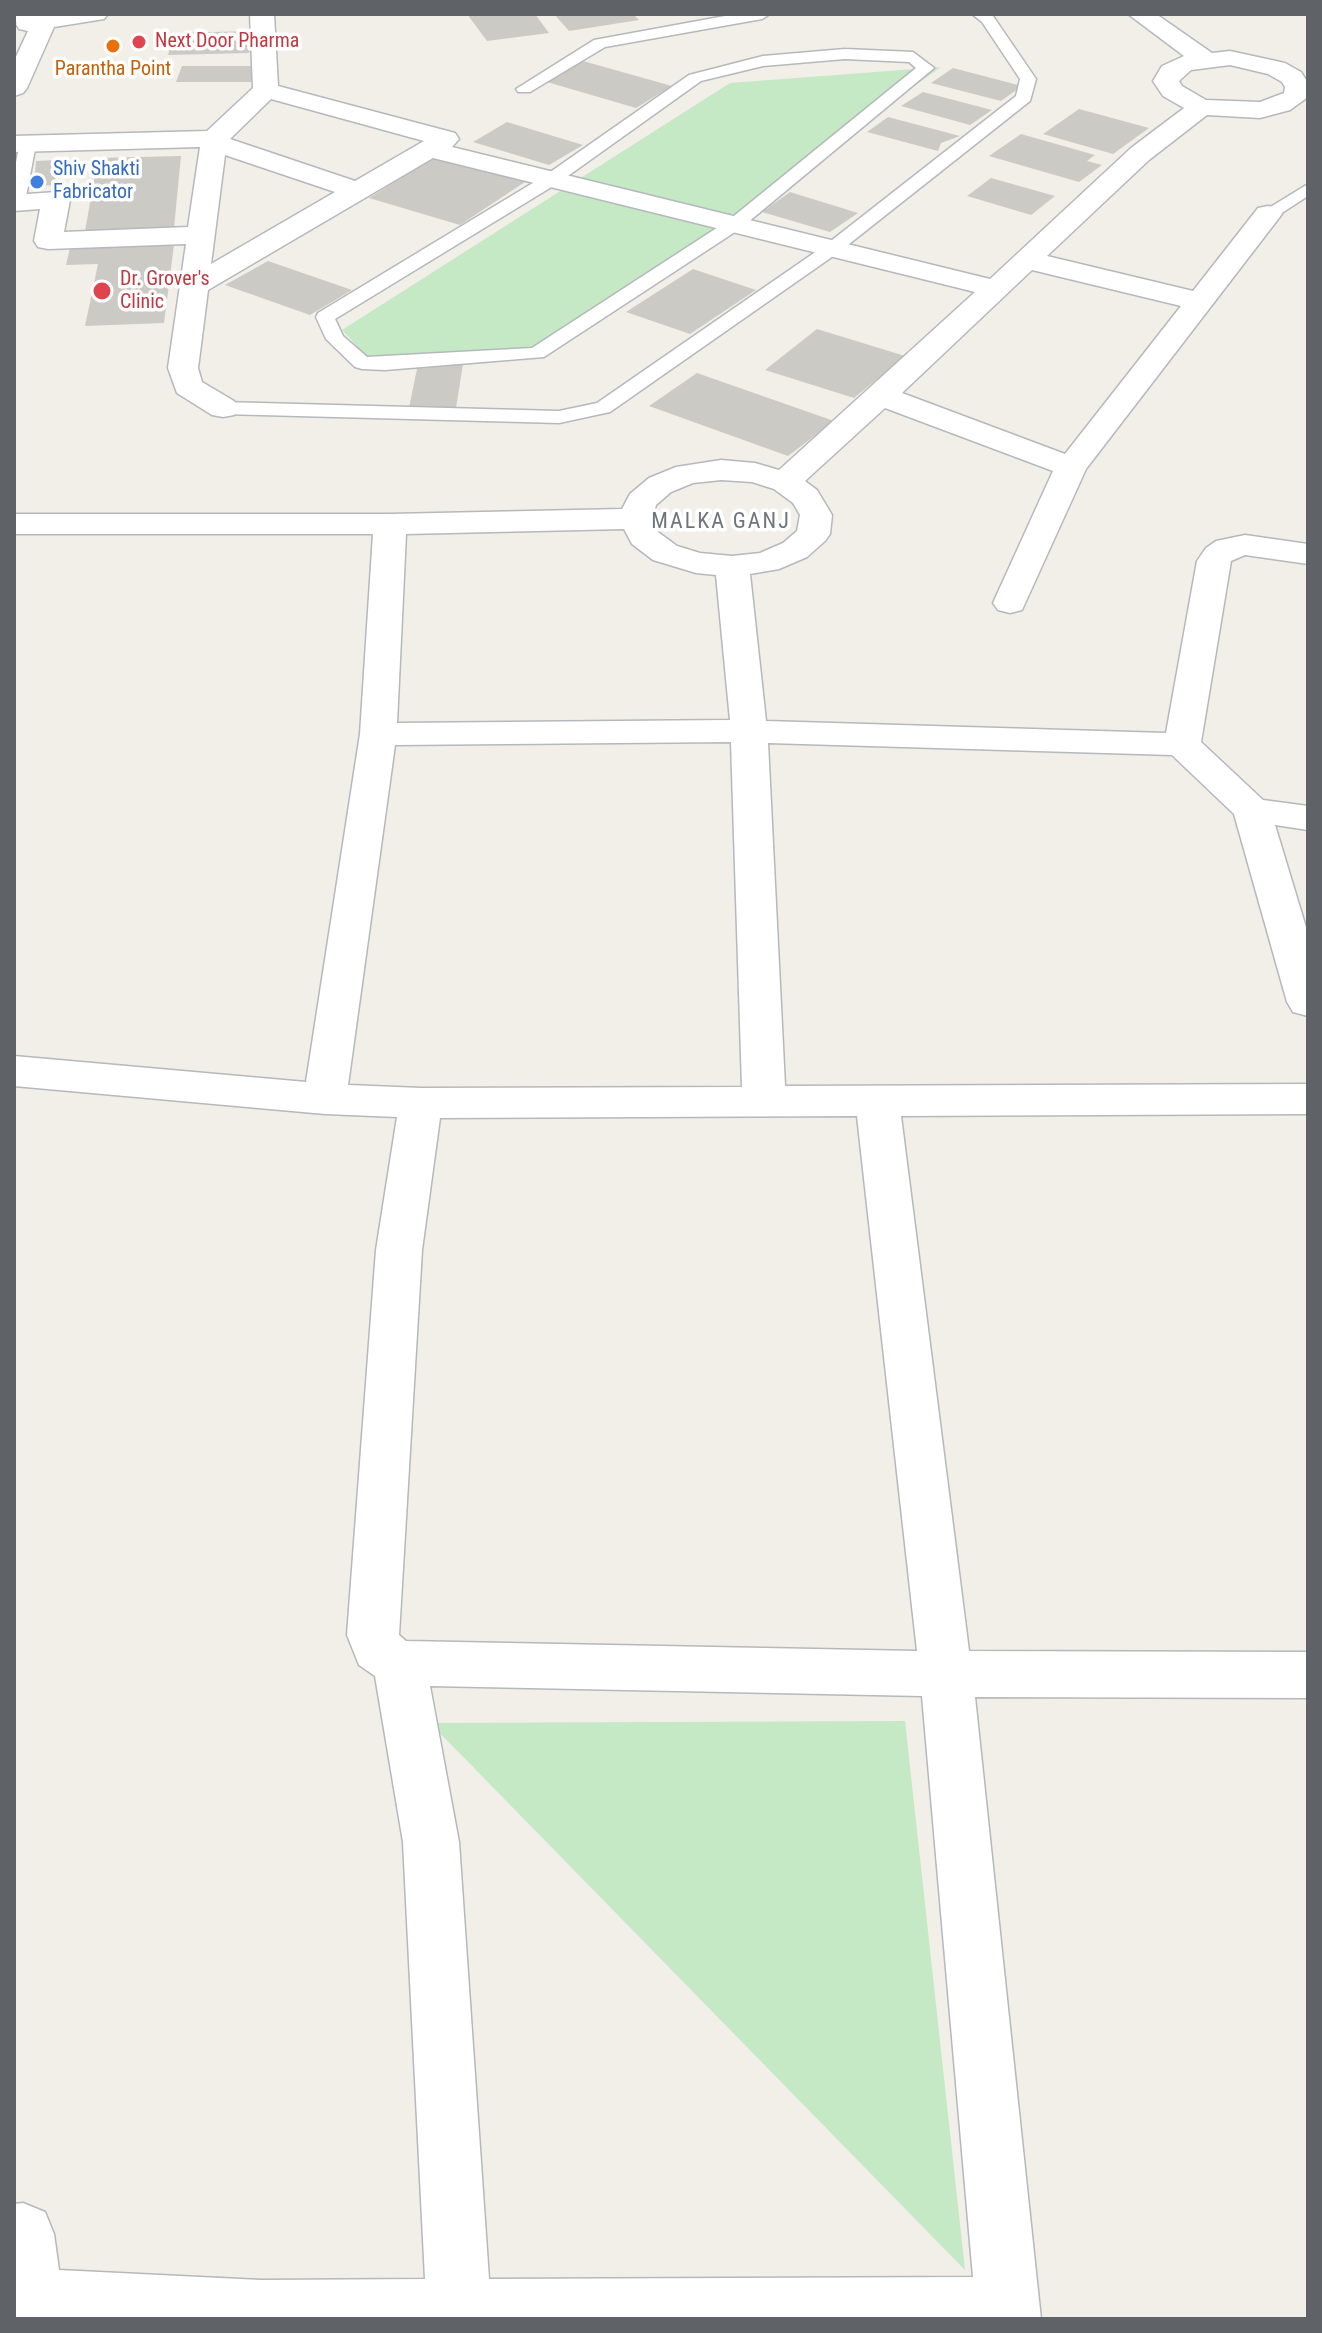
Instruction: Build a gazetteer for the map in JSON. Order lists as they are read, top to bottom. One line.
{"districts":["MALKA GANJ"],"places":["Next Door Pharma","Parantha Point","Shiv Shakti Fabricator","Dr. Grover's Clinic"]}
